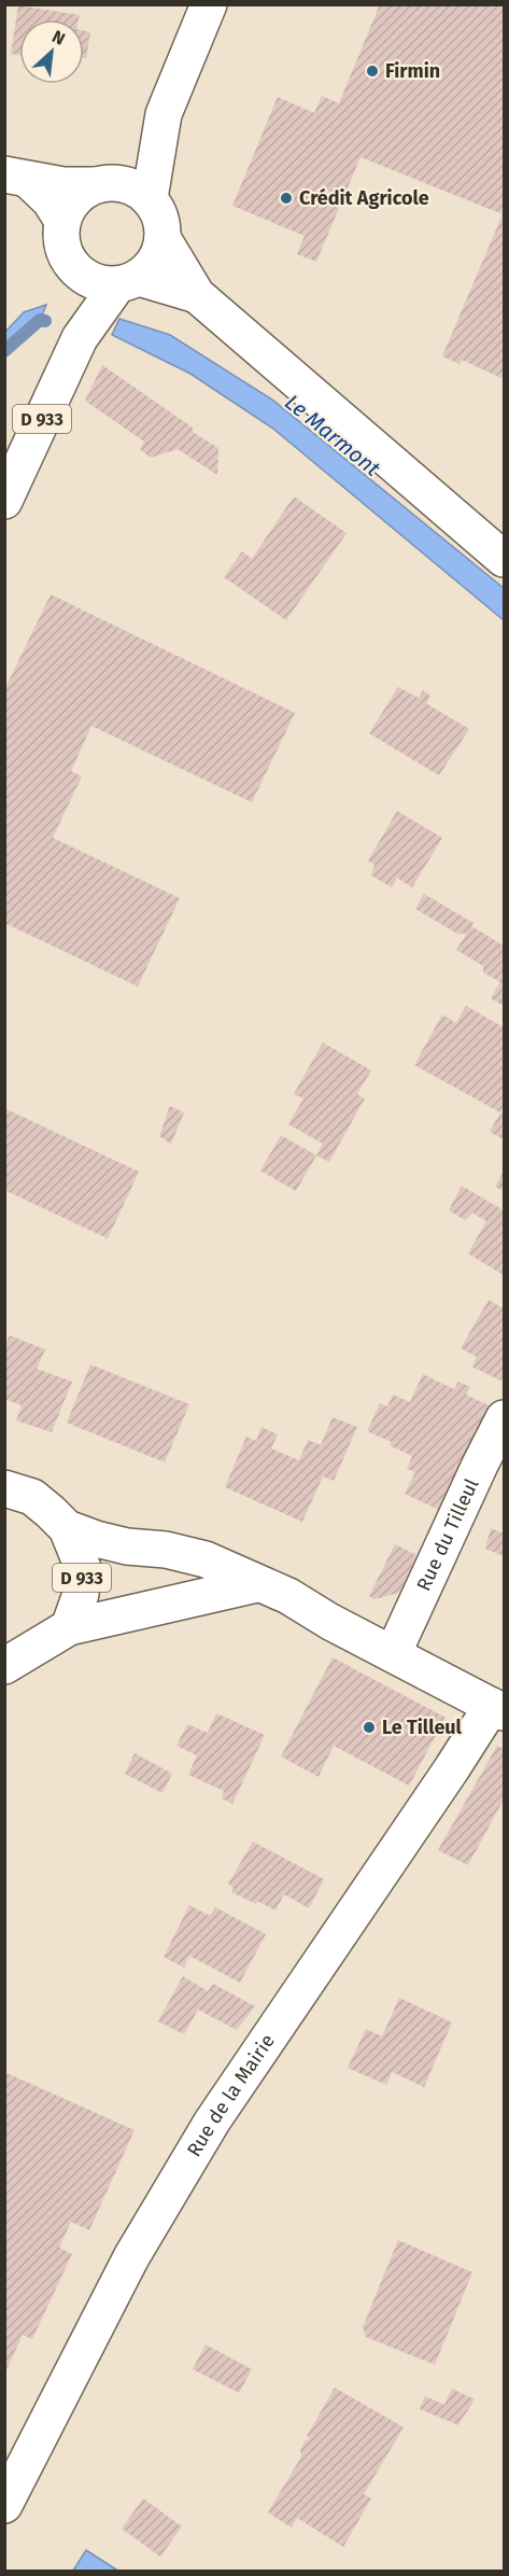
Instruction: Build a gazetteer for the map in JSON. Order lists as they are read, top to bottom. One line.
{"streets":{"main road":["D 933","Rue du Tilleul","Rue de la Mairie"]},"water":["Le Marmont"],"places":["Firmin","Crédit Agricole","Le Tilleul"],"north":"top right"}
